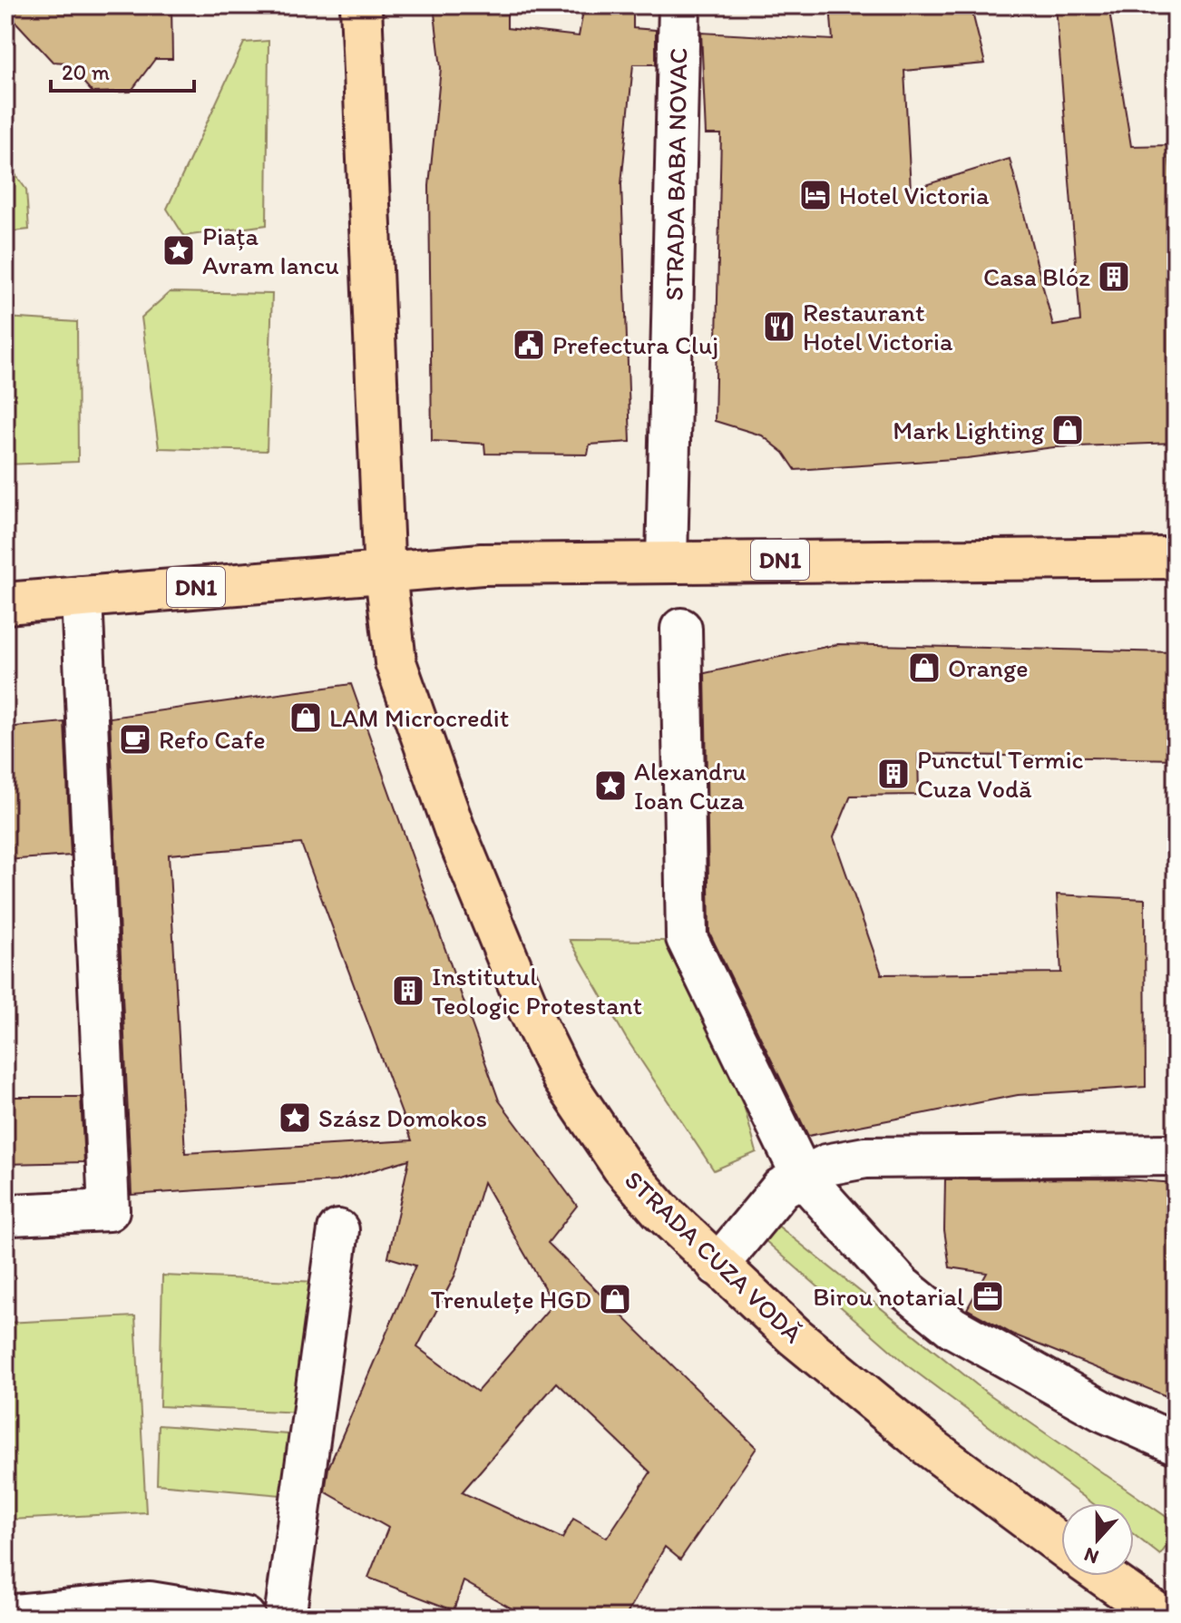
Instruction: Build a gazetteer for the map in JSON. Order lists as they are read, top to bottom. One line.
{"streets":{"main road":["DN1","STRADA CUZA VODĂ"],"street":["STRADA BABA NOVAC"]},"crossings":[["STRADA BABA NOVAC","DN1"],["DN1","STRADA CUZA VODĂ"]],"places":{"hotel":["Hotel Victoria"],"place":["Piața Avram Iancu","Alexandru Ioan Cuza","Szász Domokos"],"building":["Casa Blóz","Punctul Termic Cuza Vodă","Institutul Teologic Protestant"],"restaurant":["Restaurant Hotel Victoria"],"public building":["Prefectura Cluj"],"shop":["Mark Lighting","Orange","LAM Microcredit","Trenulețe HGD"],"cafe":["Refo Cafe"],"office":["Birou notarial"]},"scale_bar":"20 m","north":"bottom"}
